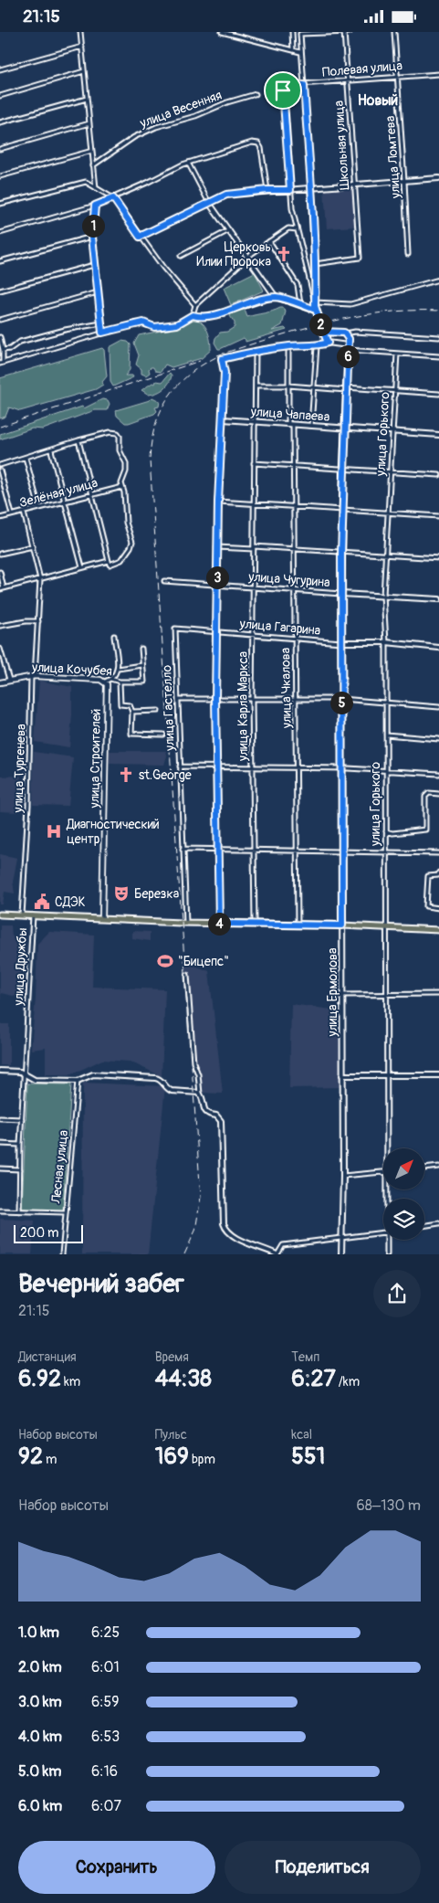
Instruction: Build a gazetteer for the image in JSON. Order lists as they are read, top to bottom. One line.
{"streets":{"main road":["улица Кочубея","улица Строителей"],"street":["Полевая улица","улица Весенняя","Школьная улица","улица Ломтева","улица Чапаева","улица Горького","Зелёная улица","улица Чугурина","улица Гагарина","улица Чкалова","улица Карла Маркса","улица Гастелло","улица Тургенева","улица Дружбы","улица Ермолова","Лесная улица"]},"crossings":[["Полевая улица","Школьная улица"],["Полевая улица","улица Ломтева"],["улица Чапаева","улица Горького"],["улица Чапаева","улица Чкалова"],["улица Чапаева","улица Карла Маркса"],["улица Чапаева","улица Ермолова"],["улица Горького","улица Чугурина"],["улица Горького","улица Гагарина"],["Зелёная улица","улица Тургенева"],["улица Чугурина","улица Чкалова"],["улица Чугурина","улица Карла Маркса"],["улица Чугурина","улица Ермолова"],["улица Гагарина","улица Чкалова"],["улица Гагарина","улица Карла Маркса"],["улица Гагарина","улица Гастелло"],["улица Гагарина","улица Ермолова"],["улица Кочубея","улица Строителей"],["улица Кочубея","улица Тургенева"]],"districts":["Новый"],"places":{"church":["Церковь Илии Пророка","st.George"],"hospital":["Диагностический центр"],"theatre":["Березка"],"public building":["СДЭК"],"sports":["\"Бицепс\""]},"scale_bar":"200 m","north":"top right","page":{"status":"21:15","pins":["1","2","6","3","5","4"],"scale":"200 m","heading":["Вечерний забег","21:15"],"stats":[["Дистанция","6.92 km"],["Время","44:38"],["Темп","6:27 /km"],["Набор высоты","92 m"],["Пульс","169 bpm"],["kcal","551"]],"chart":["Набор высоты","68–130 m"],"list":[{"name":"1.0 km","note":"6:25"},{"name":"2.0 km","note":"6:01"},{"name":"3.0 km","note":"6:59"},{"name":"4.0 km","note":"6:53"},{"name":"5.0 km","note":"6:16"},{"name":"6.0 km","note":"6:07"}],"buttons":["Сохранить","Поделиться"]}}
